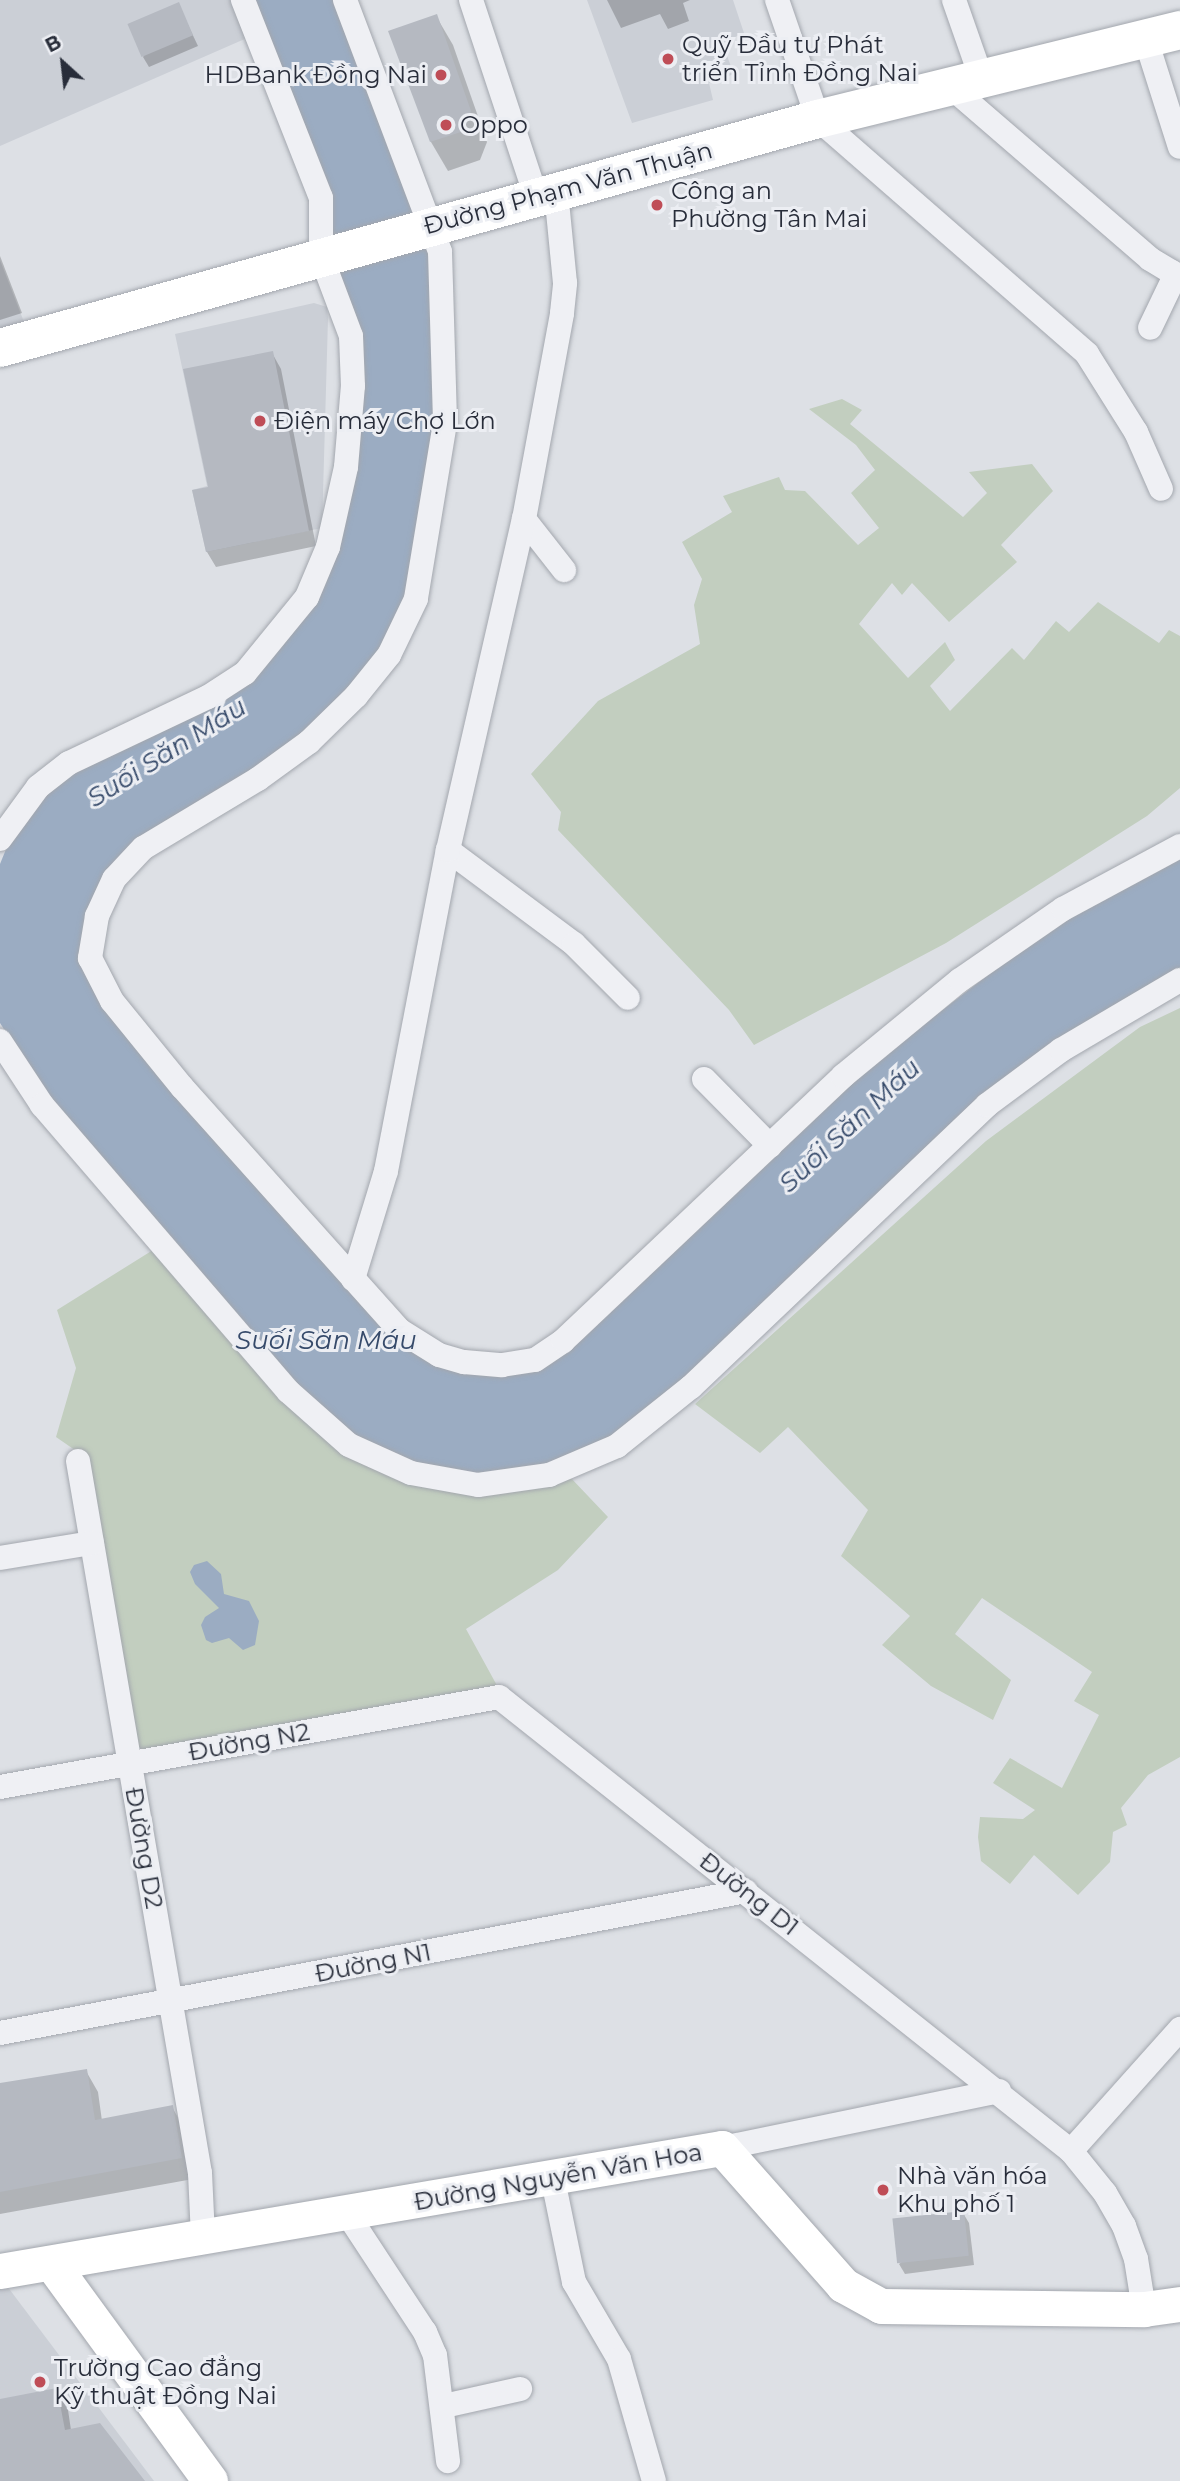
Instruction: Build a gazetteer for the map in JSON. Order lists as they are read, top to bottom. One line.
{"streets":{"main road":["Đường Phạm Văn Thuận"],"street":["Đường N2","Đường D2","Đường D1","Đường N1","Đường Nguyễn Văn Hoa"]},"crossings":[["Đường N2","Đường D2"],["Đường N2","Đường D1"],["Đường D2","Đường N1"],["Đường D2","Đường Nguyễn Văn Hoa"],["Đường D1","Đường N1"],["Đường D1","Đường Nguyễn Văn Hoa"]],"water":["Suối Săn Máu"],"places":["Quỹ Đầu tư Phát triển Tỉnh Đồng Nai","HDBank Đồng Nai","Oppo","Công an Phường Tân Mai","Điện máy Chợ Lớn","Nhà văn hóa Khu phố 1","Trường Cao đẳng Kỹ thuật Đồng Nai"],"north":"top left"}
